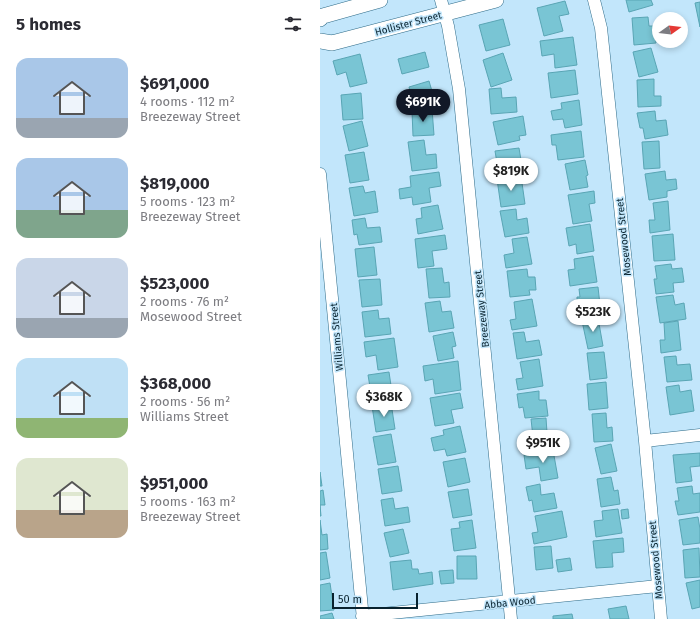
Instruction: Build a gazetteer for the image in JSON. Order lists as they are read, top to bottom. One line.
{"streets":{"street":["Hollister Street","Mosewood Street","Breezeway Street","Williams Street","Abba Wood"]},"crossings":[["Hollister Street","Breezeway Street"],["Mosewood Street","Abba Wood"],["Breezeway Street","Abba Wood"],["Williams Street","Abba Wood"]],"scale_bar":"50 m","north":"right","page":{"heading":"5 homes","list":[{"name":"$691,000","note":"4 rooms · 112 m² · Breezeway Street"},{"name":"$819,000","note":"5 rooms · 123 m² · Breezeway Street"},{"name":"$523,000","note":"2 rooms · 76 m² · Mosewood Street"},{"name":"$368,000","note":"2 rooms · 56 m² · Williams Street"},{"name":"$951,000","note":"5 rooms · 163 m² · Breezeway Street"}],"price":["$691K","$819K","$523K","$368K","$951K"],"scale":"50 m"}}
